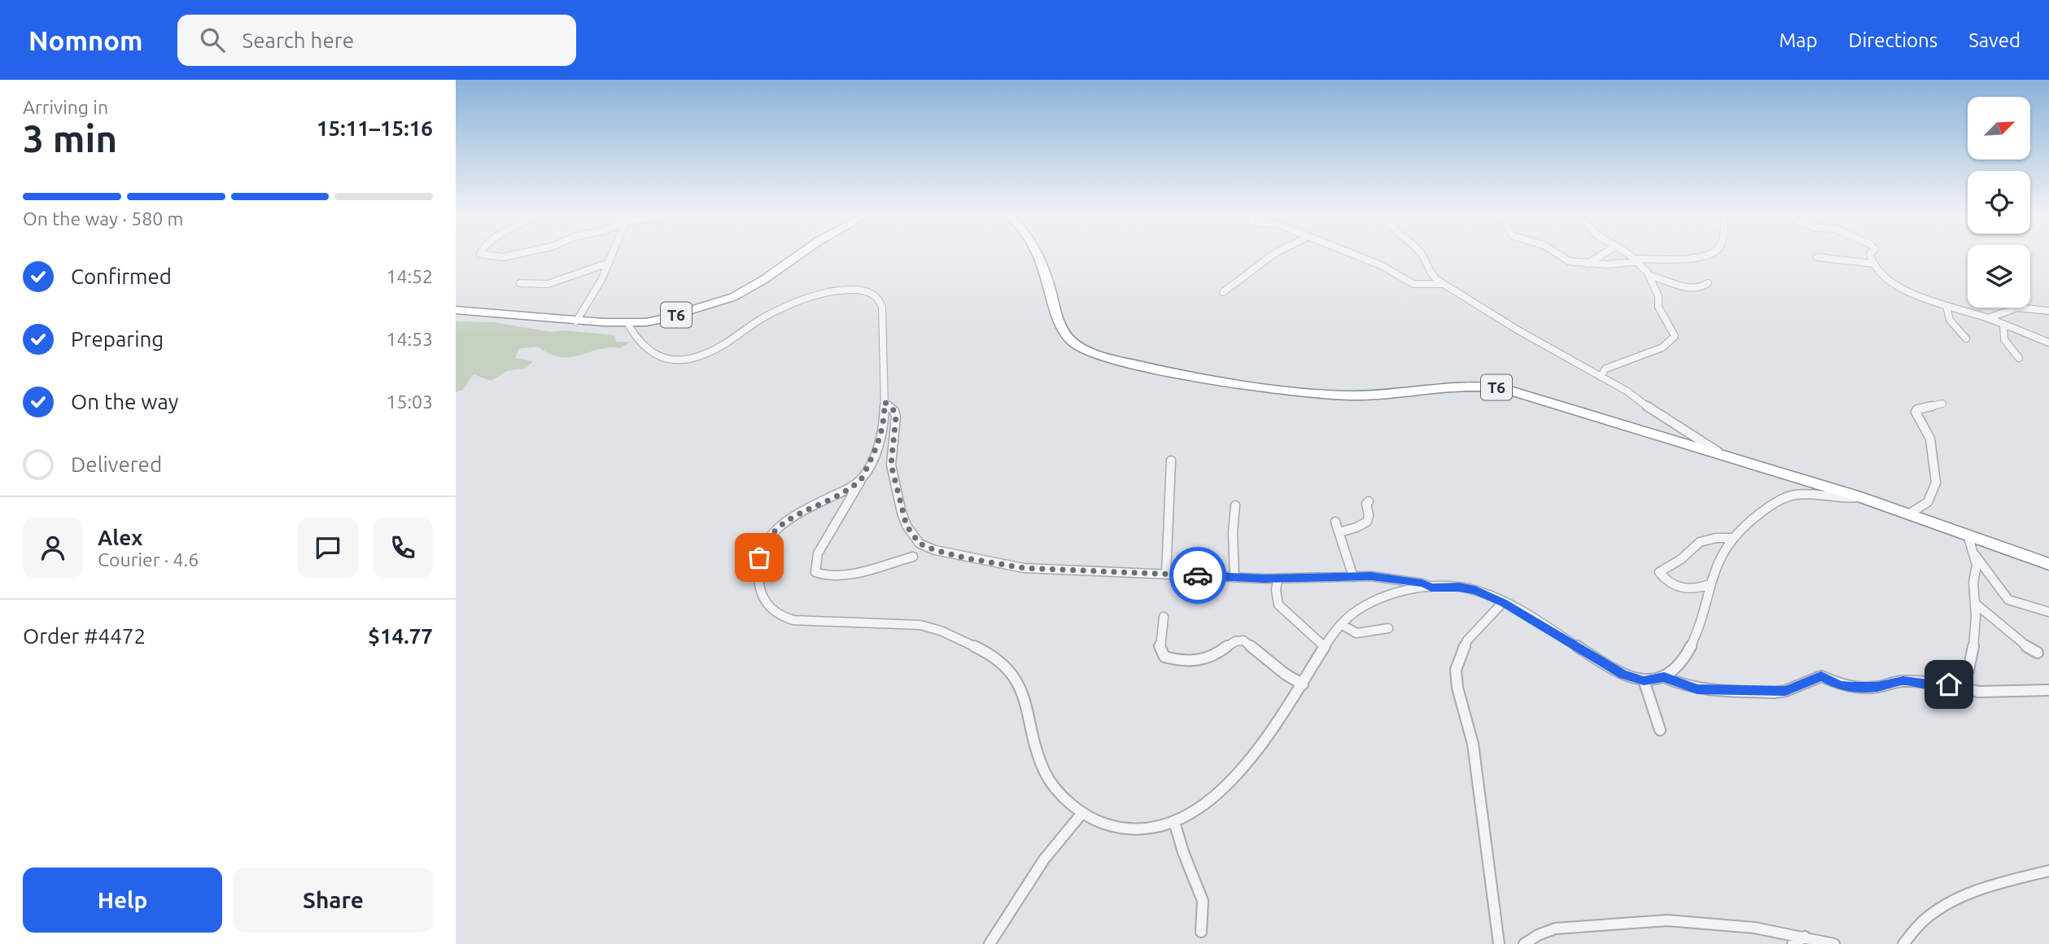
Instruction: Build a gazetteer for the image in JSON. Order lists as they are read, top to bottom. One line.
{"streets":{"highway":["T6"]},"north":"top right","page":{"header":"Nomnom","search":"Search here","nav":["Map","Directions","Saved"],"heading":["3 min","Arriving in","15:11–15:16"],"panel":["Alex","Courier · 4.6","Order #4472","$14.77"],"bar":"On the way · 580 m","list":[["Confirmed","14:52"],["Preparing","14:53"],["On the way","15:03"],"Delivered"],"buttons":["Help","Share"]}}
